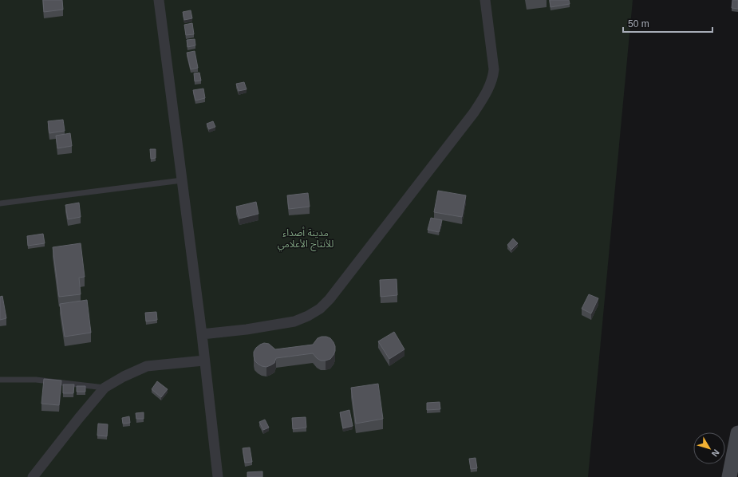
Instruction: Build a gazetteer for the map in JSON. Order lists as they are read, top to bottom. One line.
{"parks":["مدينة أصداء للأنتاج الأعلامي"],"scale_bar":"50 m","north":"bottom right"}
